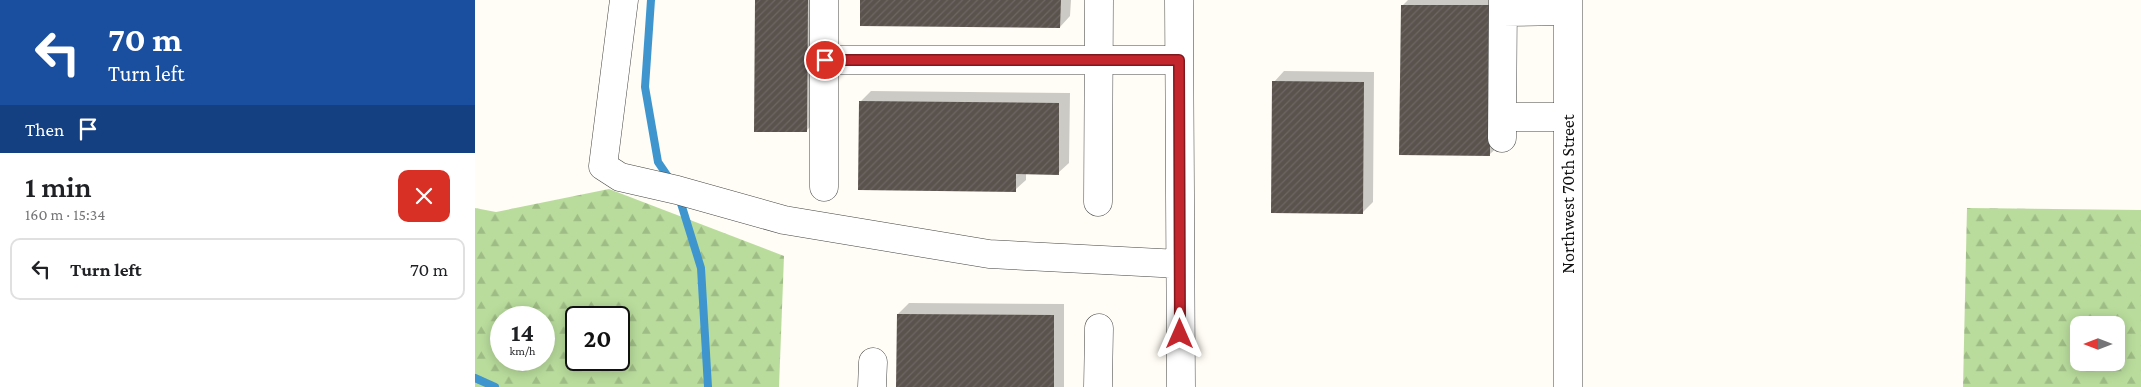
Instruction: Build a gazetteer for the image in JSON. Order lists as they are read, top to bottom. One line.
{"streets":{"street":["Northwest 70th Street"]},"north":"left","page":{"turn":["70 m","Turn left"],"then":"Then","heading":["1 min","160 m · 15:34"],"list":[{"name":"Turn left","value":"70 m"}],"speed":"14 km/h","limit":"20"}}
